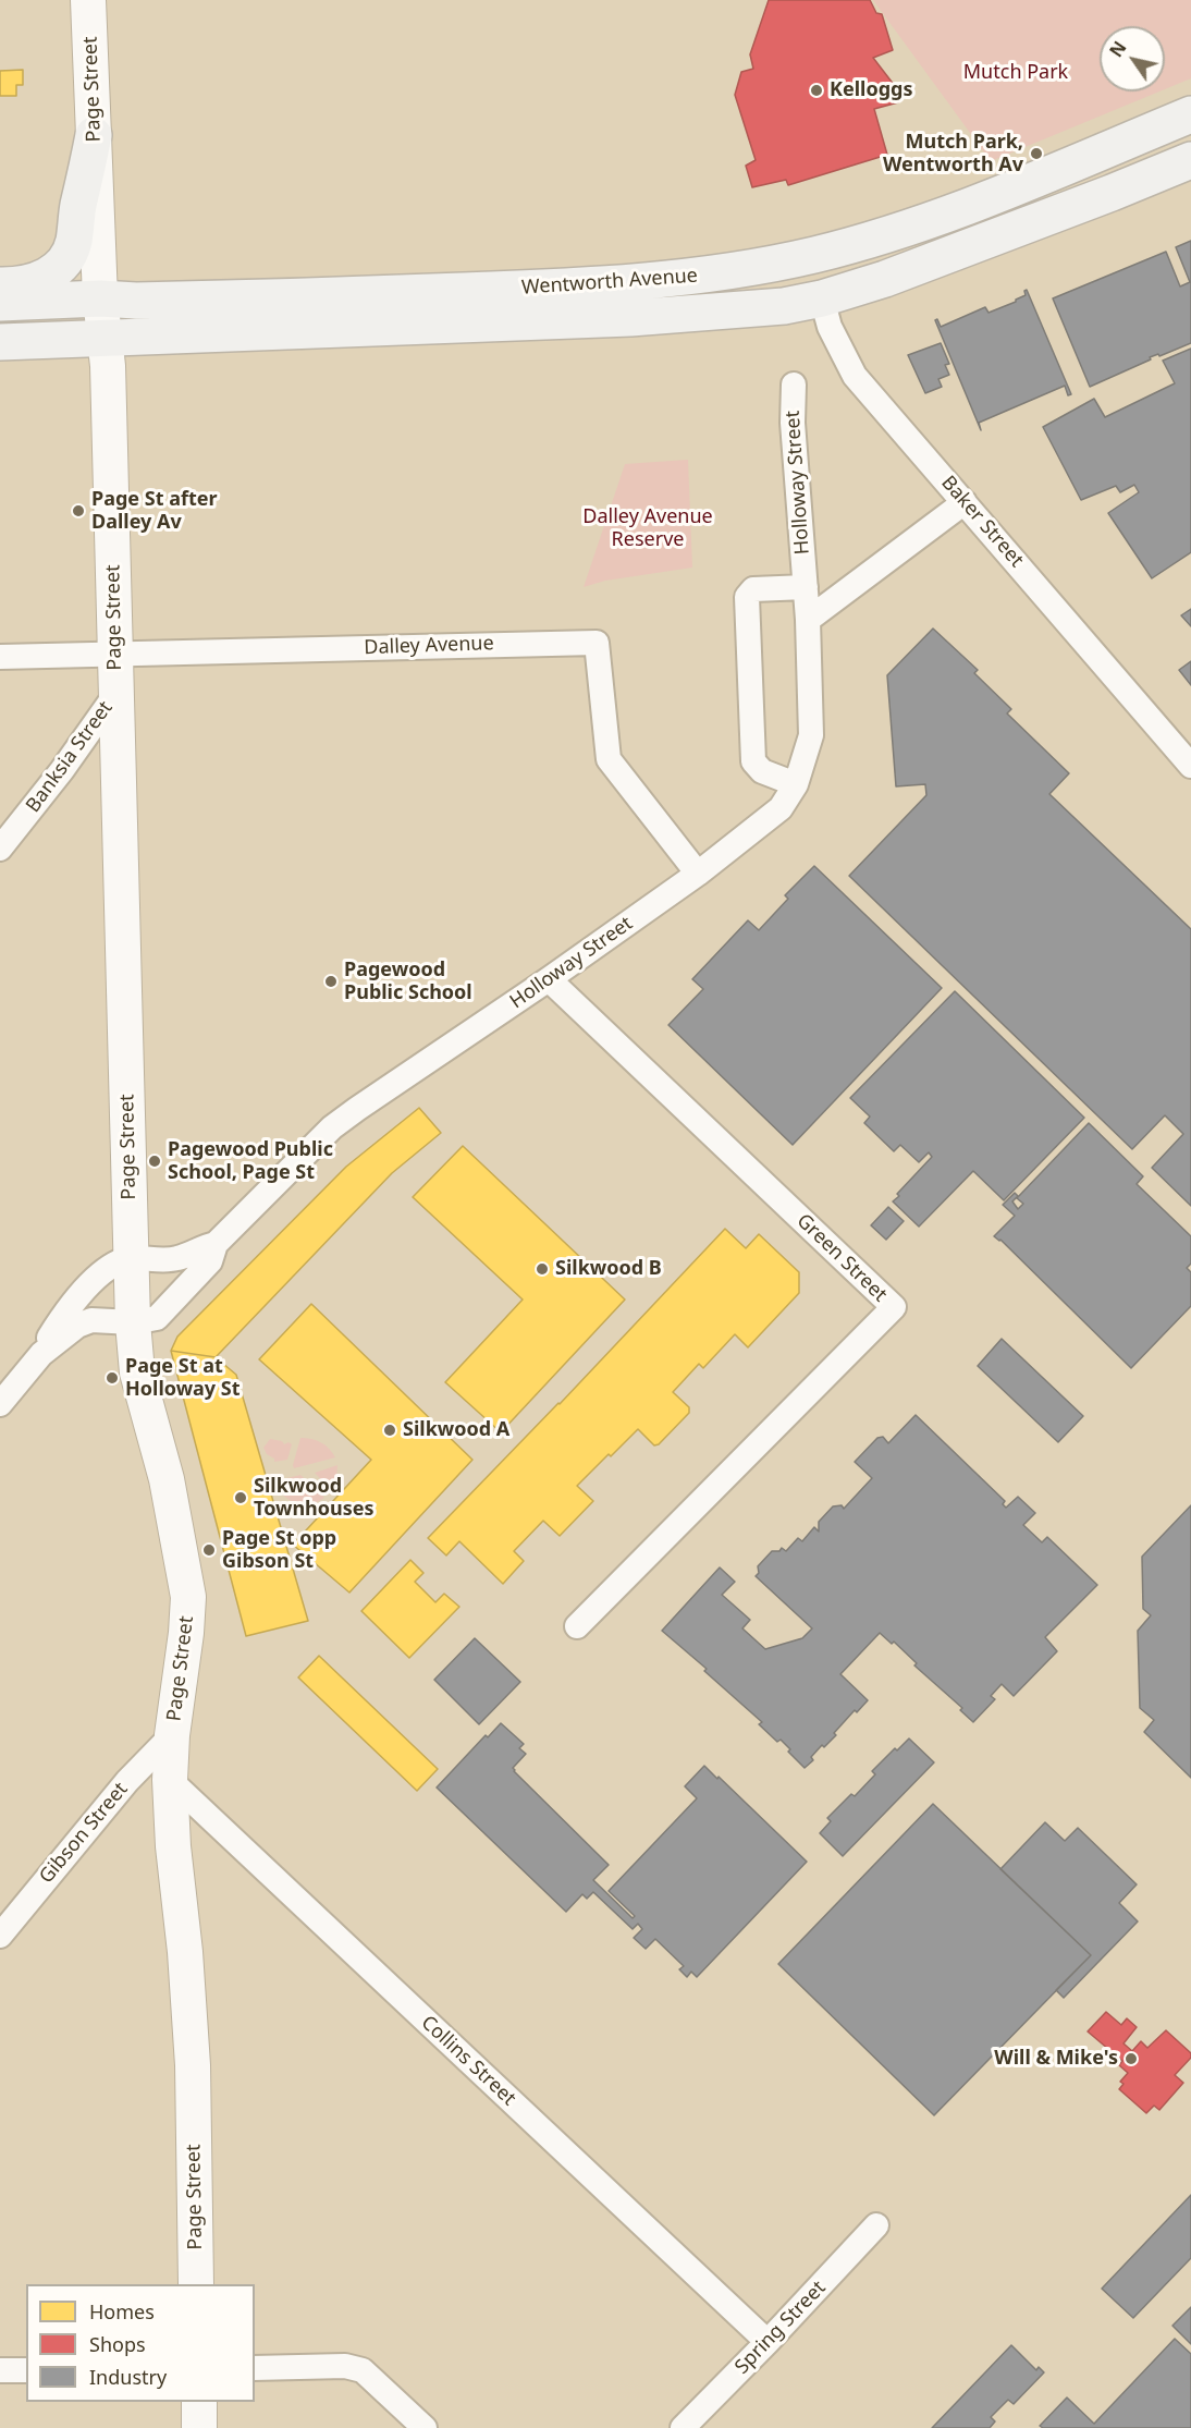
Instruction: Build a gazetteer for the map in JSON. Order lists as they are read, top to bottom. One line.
{"streets":{"main road":["Page Street","Wentworth Avenue","Baker Street"],"street":["Holloway Street","Dalley Avenue","Banksia Street","Green Street","Gibson Street","Collins Street","Spring Street"]},"crossings":[["Page Street","Wentworth Avenue"],["Page Street","Holloway Street"],["Page Street","Dalley Avenue"],["Page Street","Banksia Street"],["Page Street","Gibson Street"],["Page Street","Collins Street"],["Wentworth Avenue","Baker Street"],["Holloway Street","Dalley Avenue"],["Holloway Street","Green Street"],["Collins Street","Spring Street"]],"parks":["Mutch Park","Dalley Avenue Reserve"],"places":["Kelloggs","Mutch Park, Wentworth Av","Page St after Dalley Av","Pagewood Public School","Pagewood Public School, Page St","Silkwood B","Page St at Holloway St","Silkwood A","Silkwood Townhouses","Page St opp Gibson St","Will & Mike's"],"legend":["Homes","Shops","Industry"],"north":"top left"}
